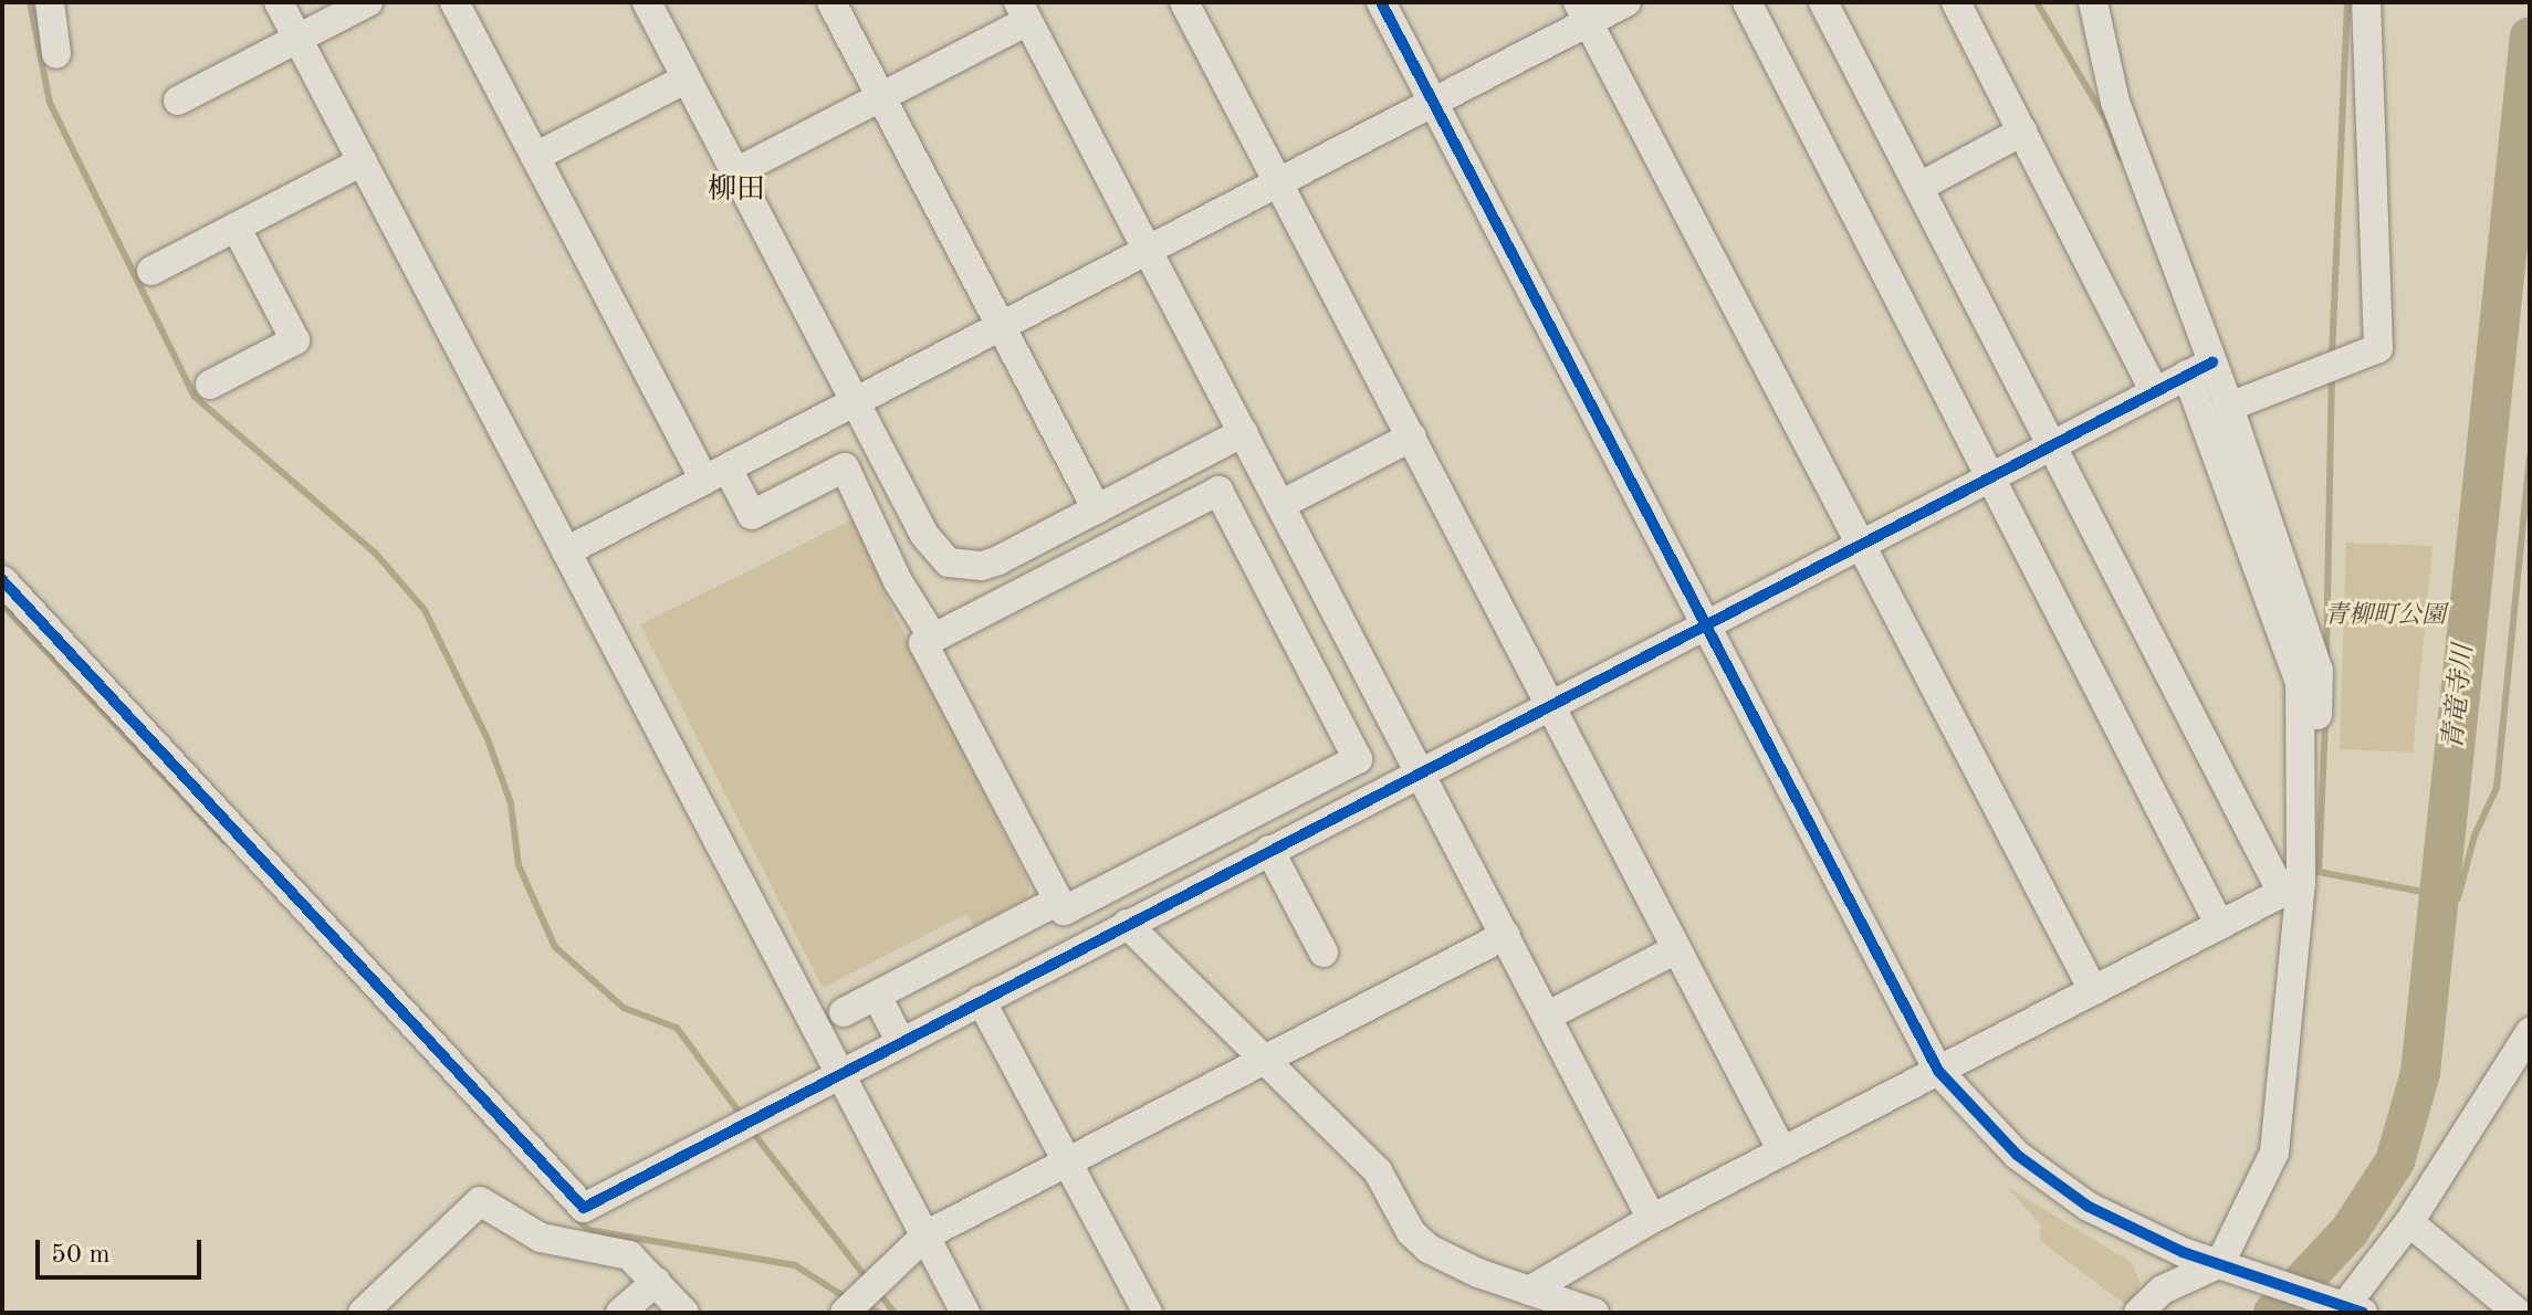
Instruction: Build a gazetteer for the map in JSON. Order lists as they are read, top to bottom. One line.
{"districts":["柳田"],"water":["青竜寺川"],"parks":["青柳町公園"],"scale_bar":"50 m"}
